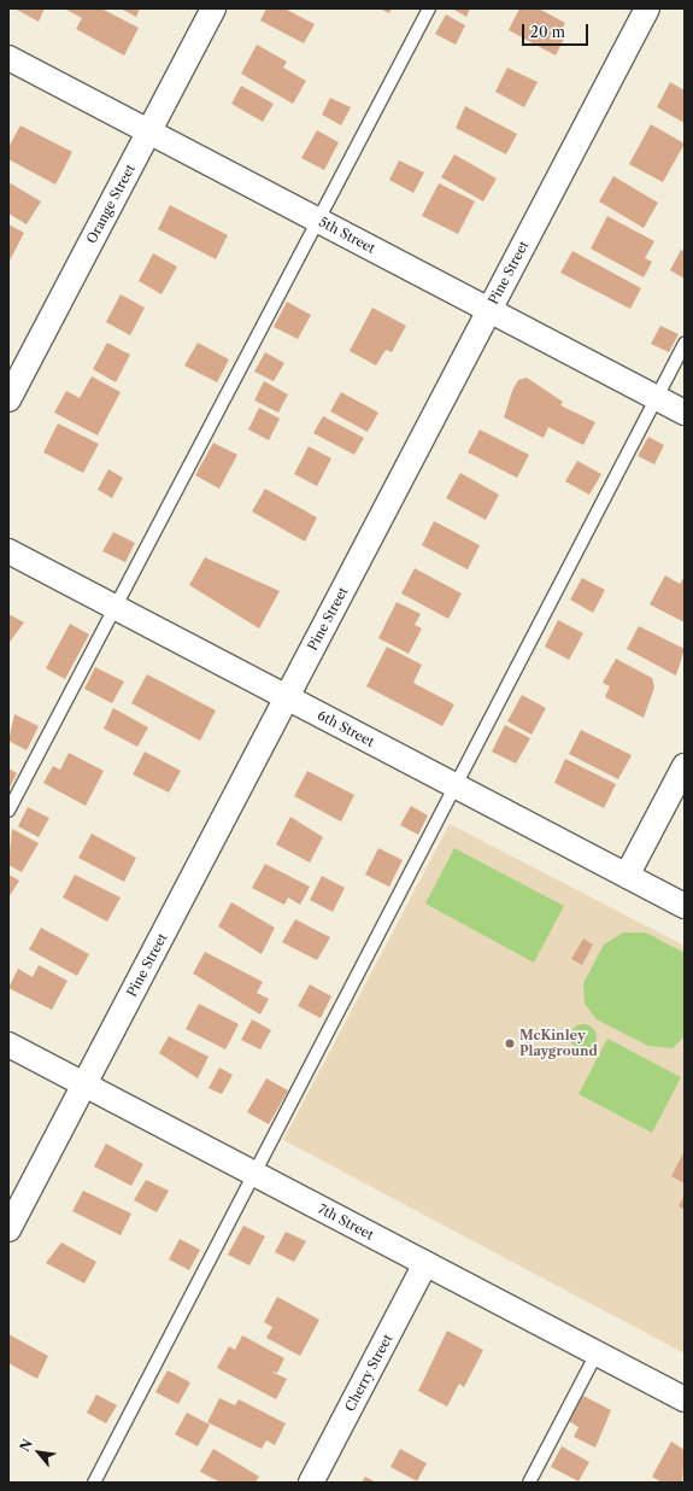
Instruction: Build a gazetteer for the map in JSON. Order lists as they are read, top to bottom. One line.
{"streets":{"street":["Orange Street","5th Street","Pine Street","6th Street","7th Street","Cherry Street"]},"crossings":[["Orange Street","5th Street"],["5th Street","Pine Street"],["Pine Street","6th Street"],["Pine Street","7th Street"],["7th Street","Cherry Street"]],"places":["McKinley Playground"],"scale_bar":"20 m","north":"top left"}
